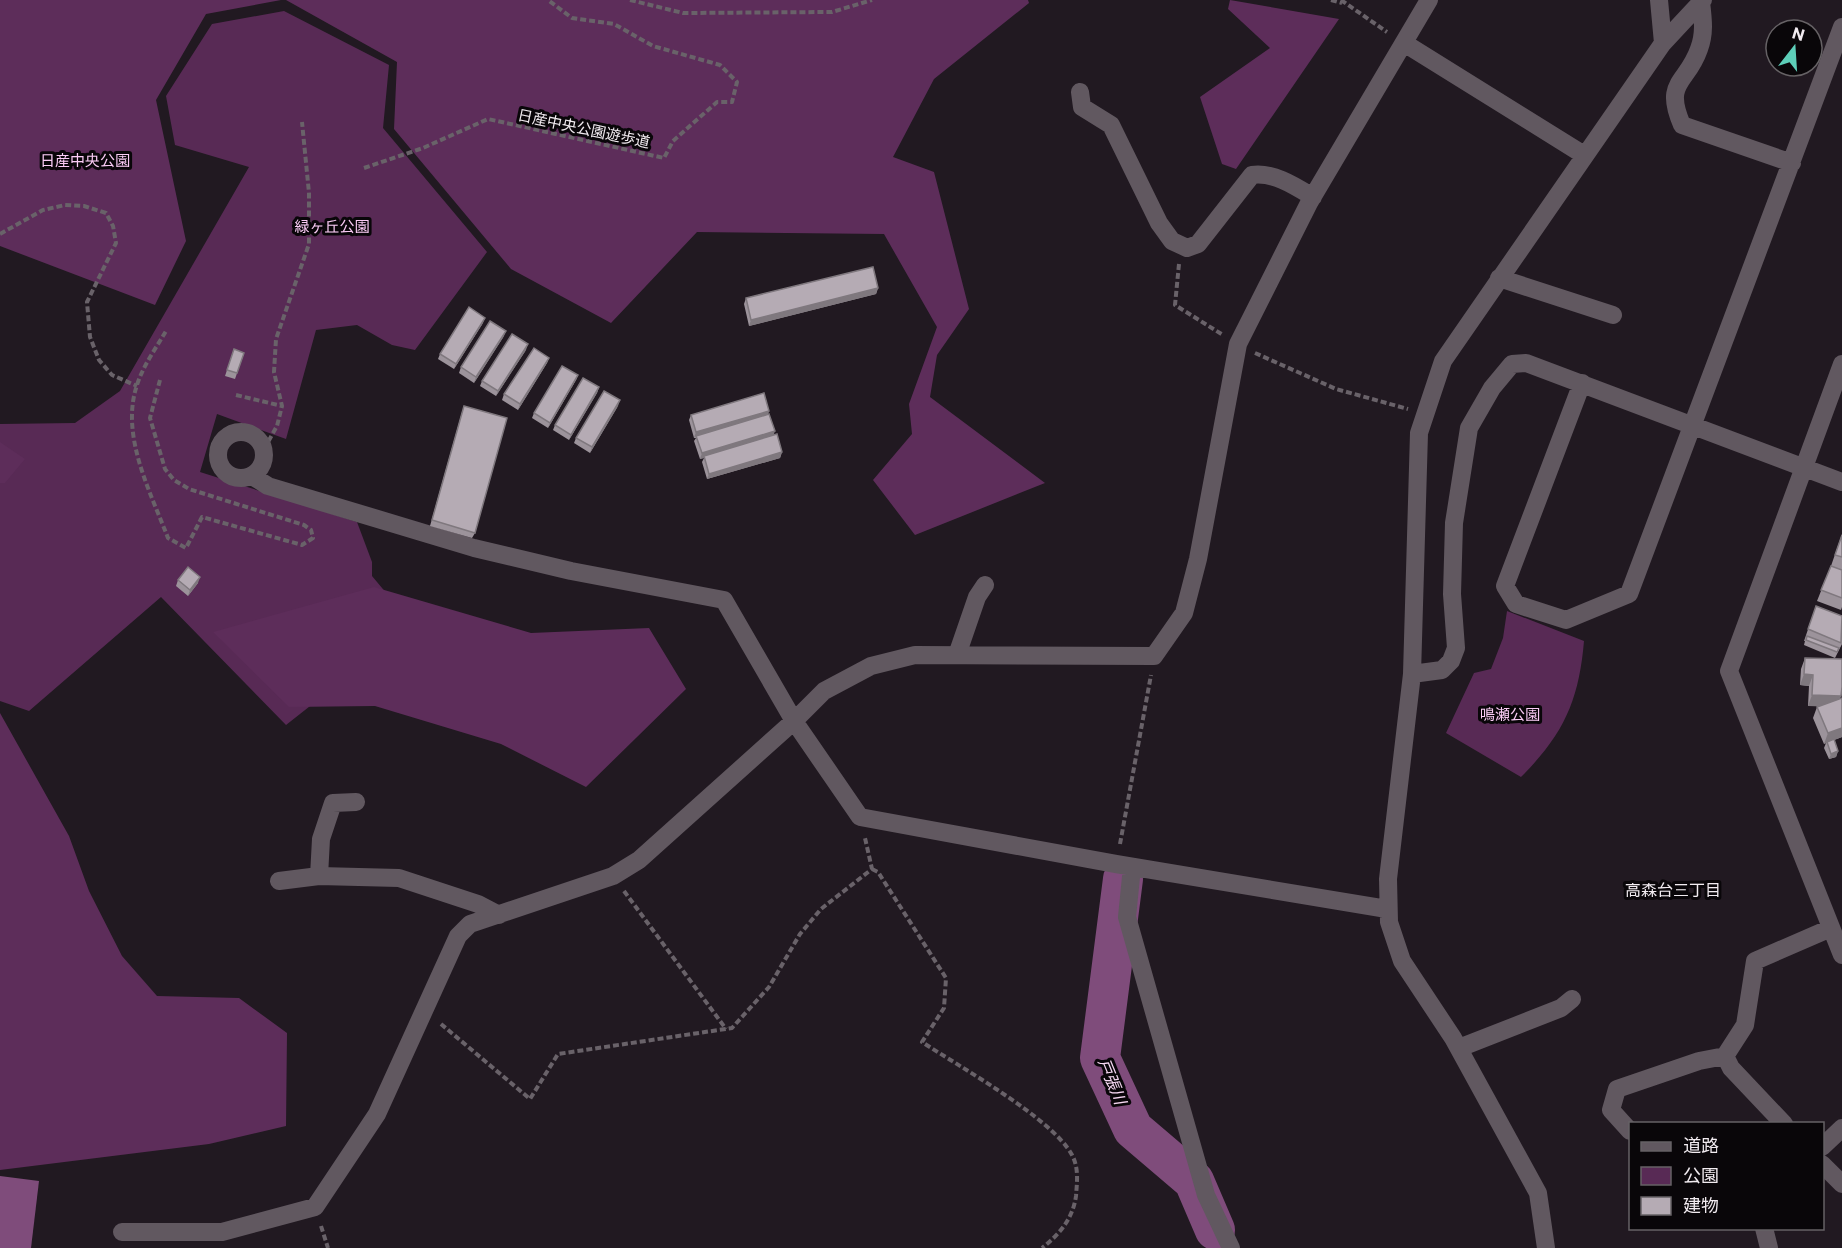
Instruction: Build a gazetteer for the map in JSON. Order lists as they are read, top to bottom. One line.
{"streets":{"path":["日産中央公園遊歩道"]},"districts":["高森台三丁目"],"water":["戸張川"],"parks":["日産中央公園","緑ヶ丘公園","鳴瀬公園"],"legend":["道路","公園","建物"],"north":"top"}
